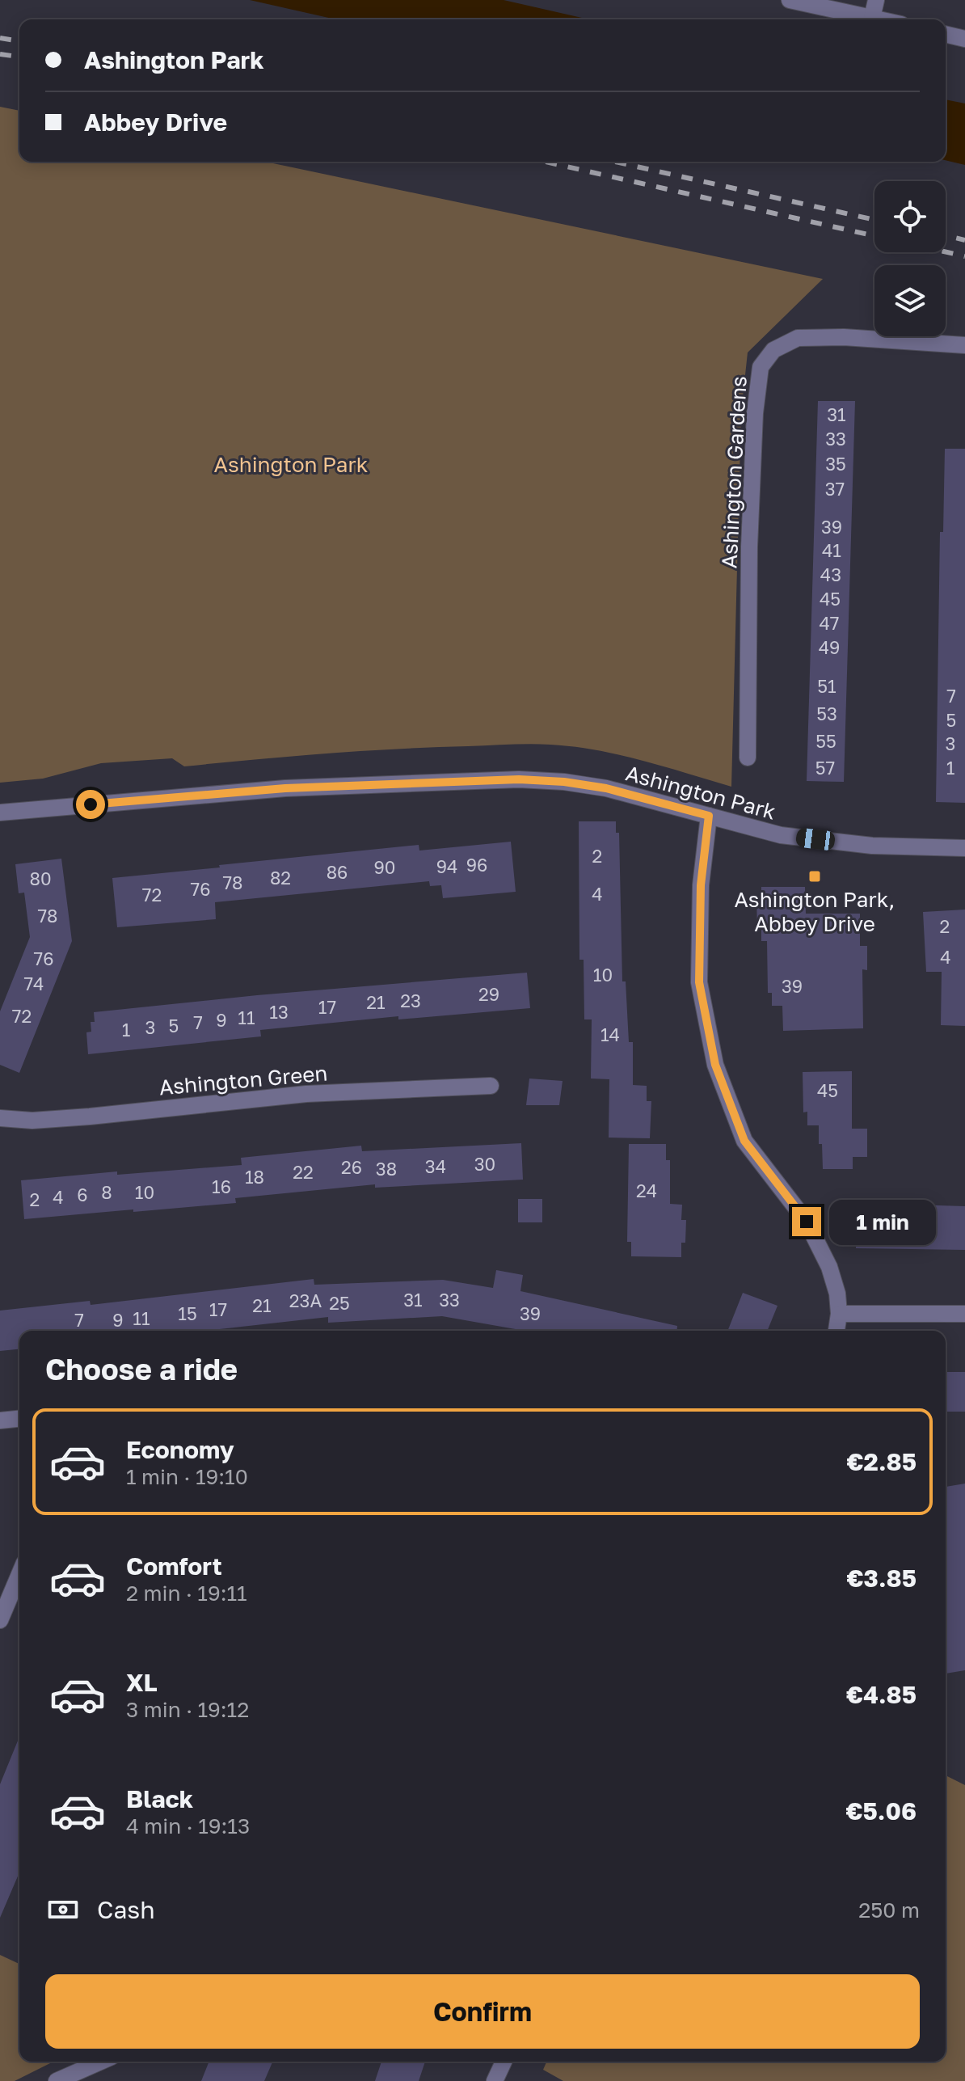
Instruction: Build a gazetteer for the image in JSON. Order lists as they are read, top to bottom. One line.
{"streets":{"street":["Ashington Gardens","Ashington Park","Ashington Green"]},"parks":["Ashington Park"],"places":{"transit":["Ashington Park, Abbey Drive"]},"house_numbers":["31","33","35","37","39","41","43","45","47","49","51","7","53","5","55","3","57","1","2","96","94","90","86","82","80","78","76","4","72","78","2","4","76","10","74","39","29","23","21","17","13","72","11","9","7","5","3","1","14","45","30","34","26","38","22","18","16","24","8","10","6","4","2","31","33","23A","25","21","17","15","39","11","7","9"],"page":{"banner":["Ashington Park","Abbey Drive"],"bubble":"1 min","heading":"Choose a ride","list":[{"name":"Economy","note":"1 min · 19:10","value":"€2.85"},{"name":"Comfort","note":"2 min · 19:11","value":"€3.85"},{"name":"XL","note":"3 min · 19:12","value":"€4.85"},{"name":"Black","note":"4 min · 19:13","value":"€5.06"}],"pay":["Cash","250 m"],"buttons":"Confirm"}}
